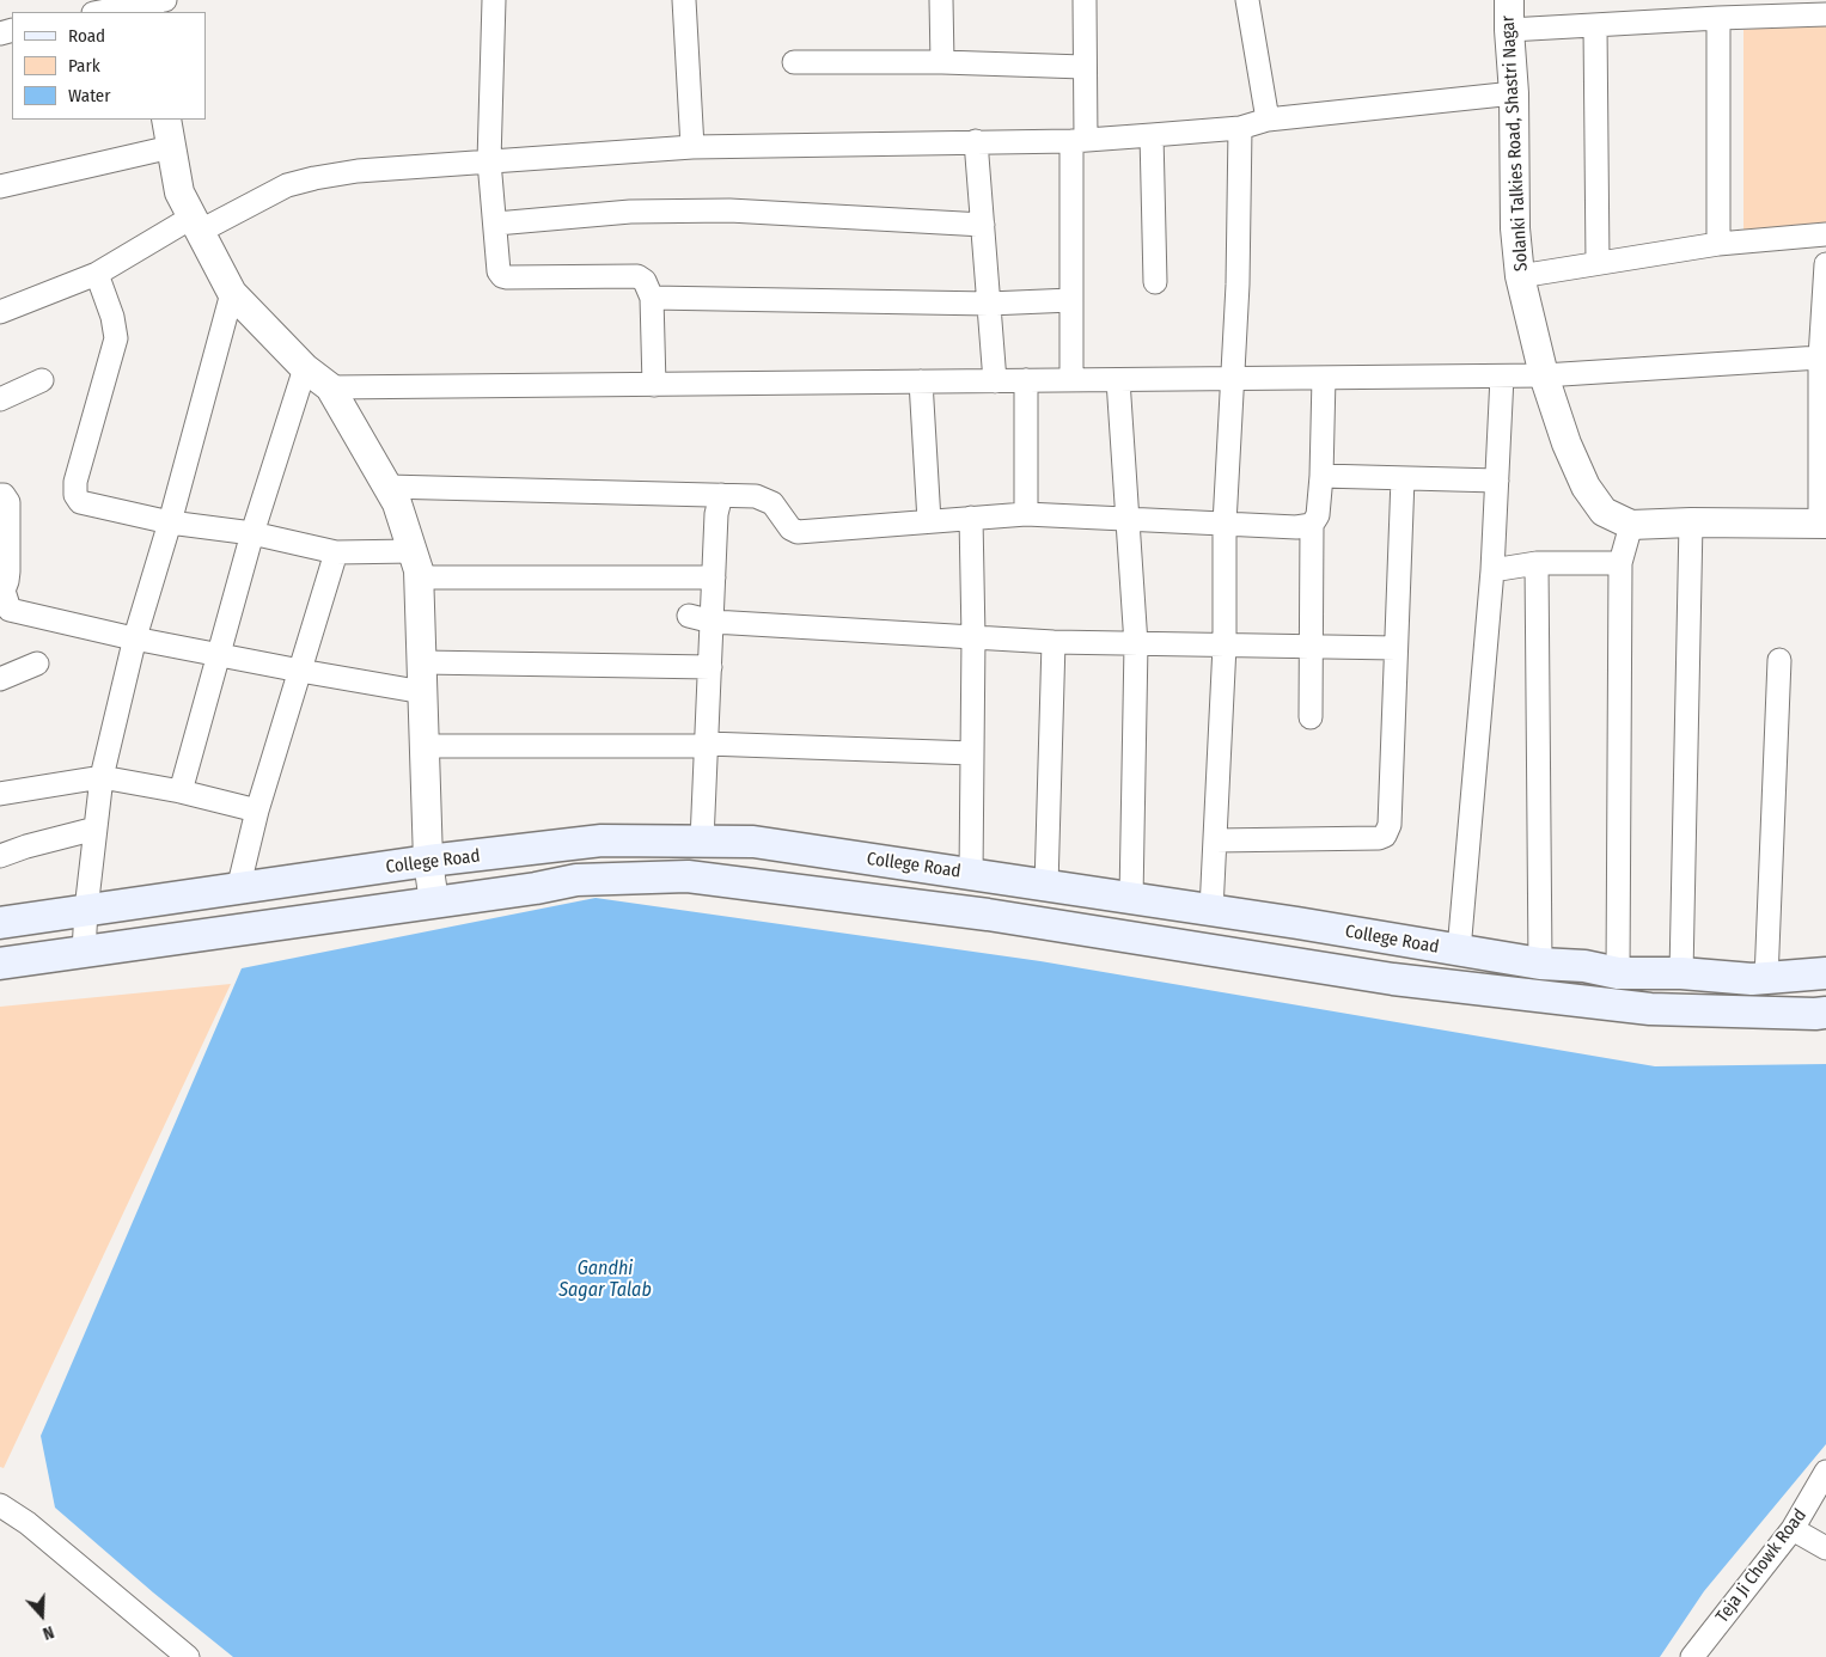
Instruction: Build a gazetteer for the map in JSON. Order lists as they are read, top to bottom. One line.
{"streets":{"main road":["College Road"],"street":["Solanki Talkies Road, Shastri Nagar","Teja Ji Chowk Road"]},"water":["Gandhi Sagar Talab"],"legend":["Road","Park","Water"],"north":"bottom"}
